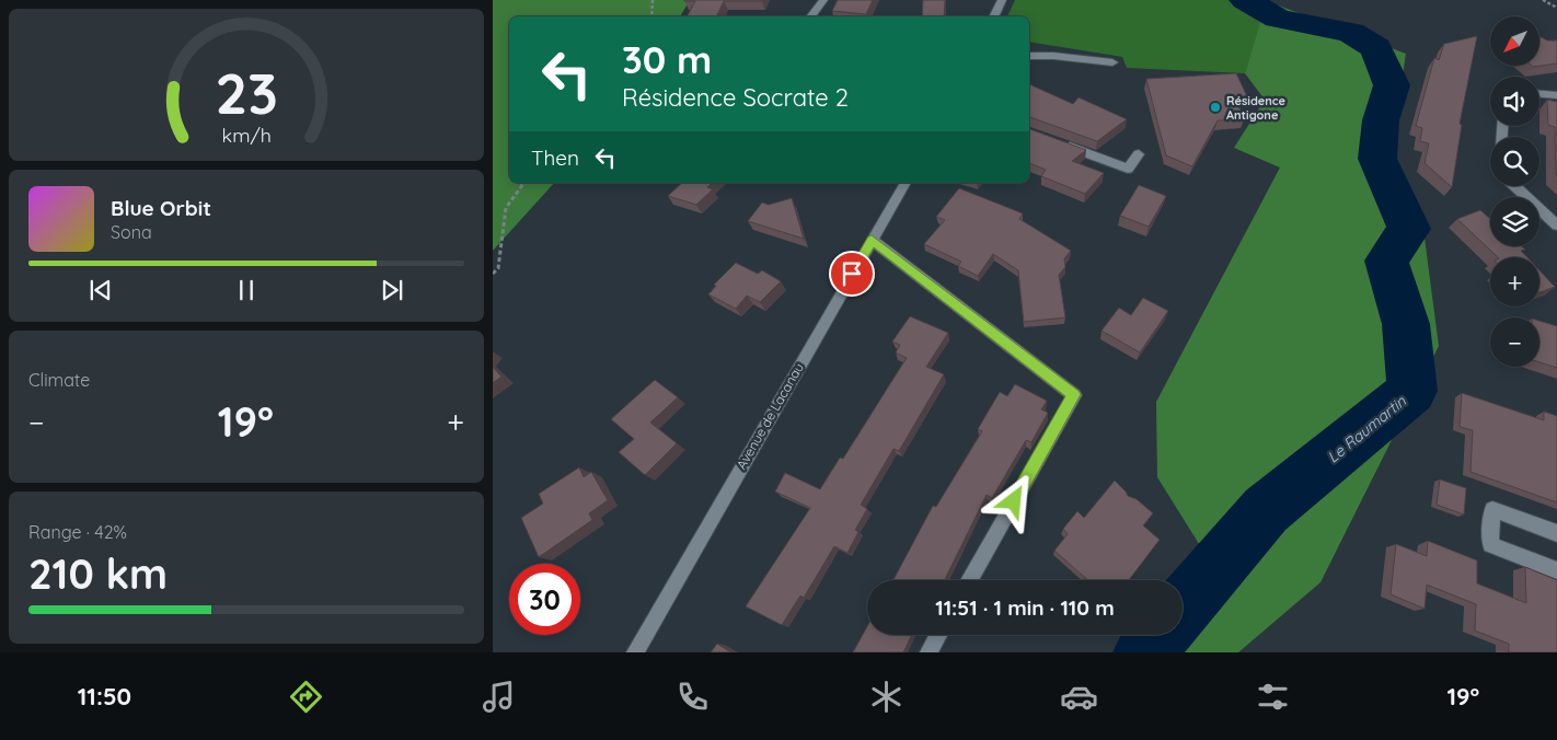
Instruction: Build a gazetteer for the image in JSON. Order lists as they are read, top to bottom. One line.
{"streets":{"street":["Avenue de Lacanau"]},"water":["Le Raumartin"],"places":["Résidence Antigone"],"north":"bottom left","page":{"map_buttons":["+","−"],"turn":["30 m","Résidence Socrate 2"],"then":"Then","song":["Blue Orbit","Sona"],"tile":["Climate",["Range · 42%","210 km"]],"heat":["−","19°","+"],"limit":"30","trip":"11:51 · 1 min · 110 m","tabs":["11:50","19°"],"gauge":["23","km/h"]}}
